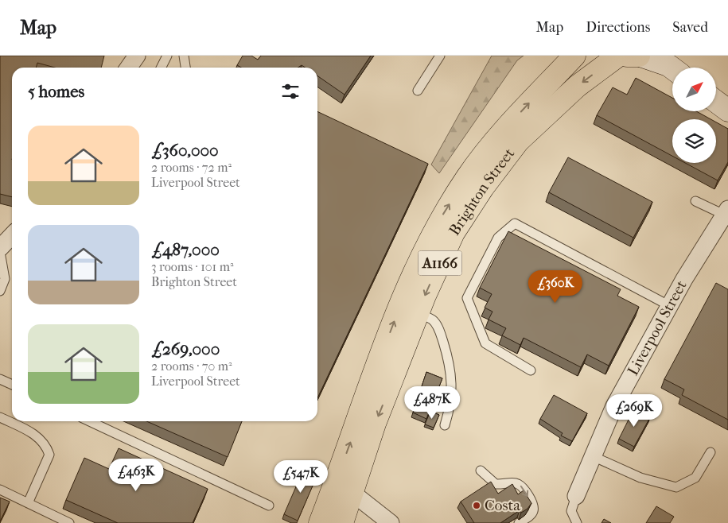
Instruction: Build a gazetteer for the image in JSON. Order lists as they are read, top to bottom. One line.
{"streets":{"main road":["Brighton Street","A1166"],"street":["Liverpool Street"]},"places":["Costa"],"north":"top right","page":{"header":"Map","nav":["Map","Directions","Saved"],"heading":"5 homes","list":[{"name":"£360,000","note":"2 rooms · 72 m² · Liverpool Street"},{"name":"£487,000","note":"3 rooms · 101 m² · Brighton Street"},{"name":"£269,000","note":"2 rooms · 70 m² · Liverpool Street"}],"price":["£360K","£487K","£269K","£463K","£547K"]}}
